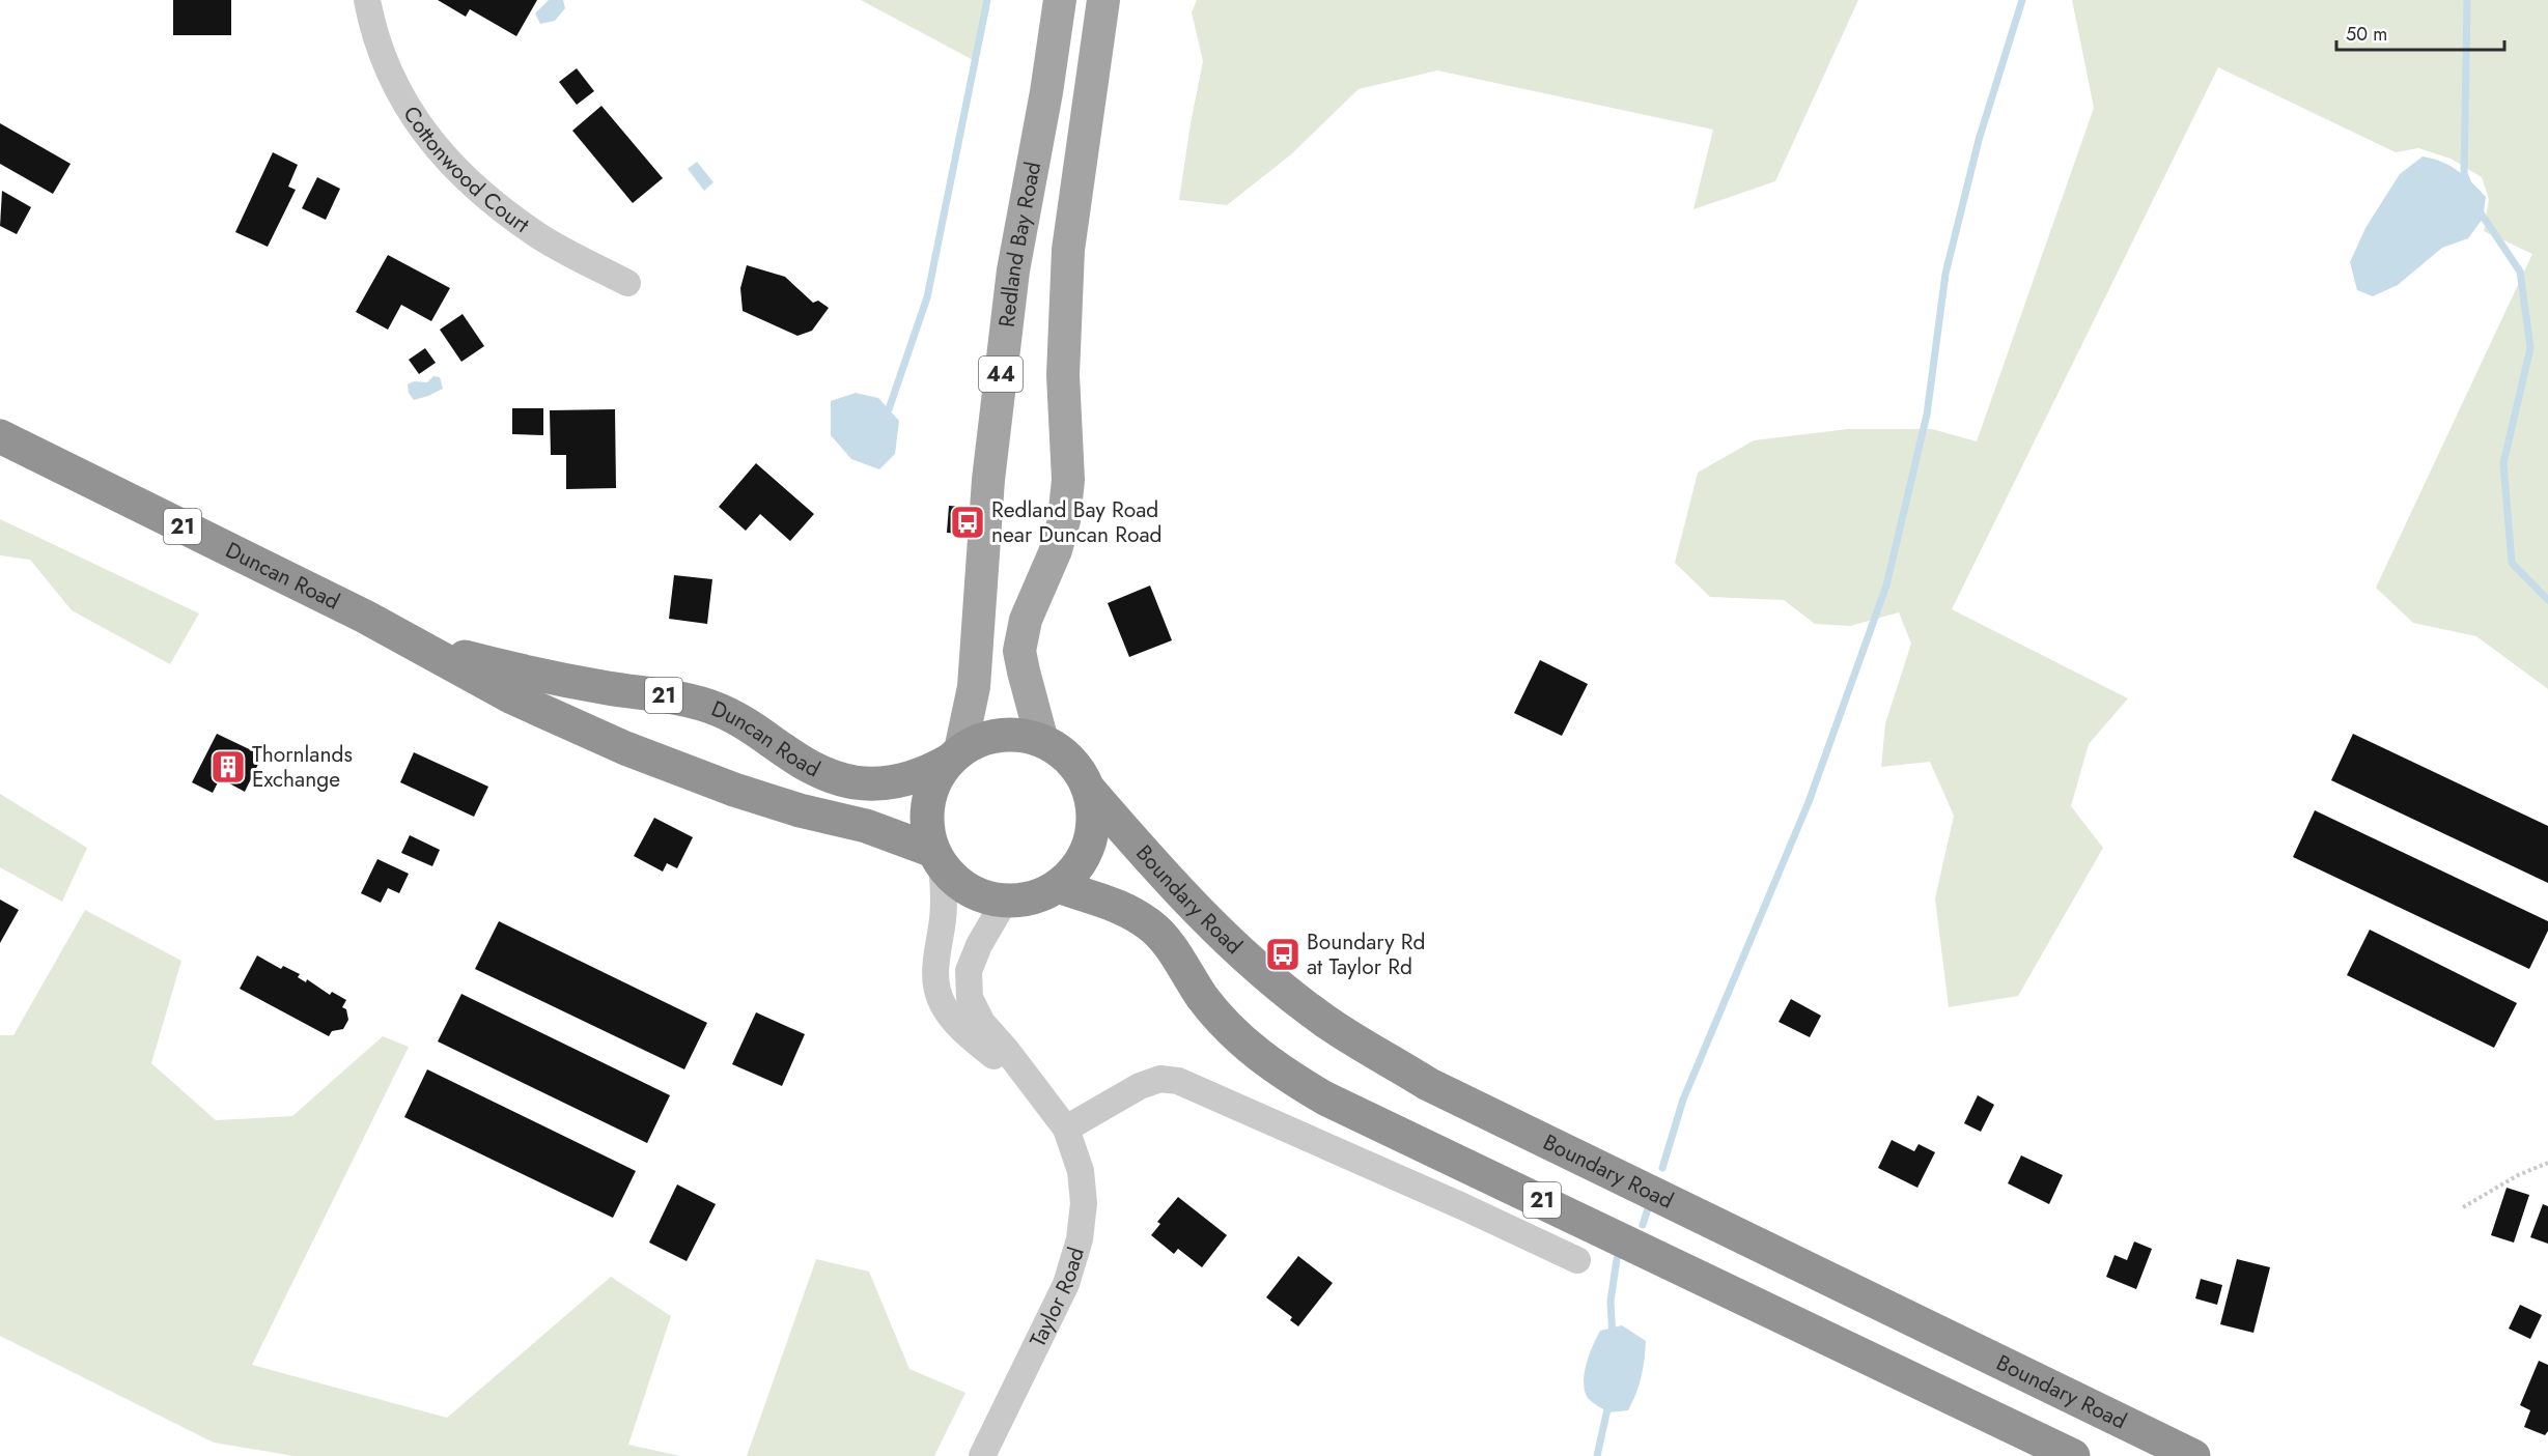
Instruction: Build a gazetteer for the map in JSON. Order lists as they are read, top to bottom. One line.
{"streets":{"highway":["21","Duncan Road","Boundary Road"],"main road":["Redland Bay Road","44"],"street":["Cottonwood Court","Taylor Road"]},"crossings":[["Redland Bay Road","21"],["Redland Bay Road","Duncan Road"],["Redland Bay Road","Boundary Road"],["Redland Bay Road","Taylor Road"],["21","Duncan Road"],["21","Boundary Road"],["21","Taylor Road"],["Duncan Road","Boundary Road"],["Duncan Road","Taylor Road"],["Boundary Road","Taylor Road"]],"places":{"bus stop":["Redland Bay Road near Duncan Road","Boundary Rd at Taylor Rd"],"building":["Thornlands Exchange"]},"scale_bar":"50 m"}
